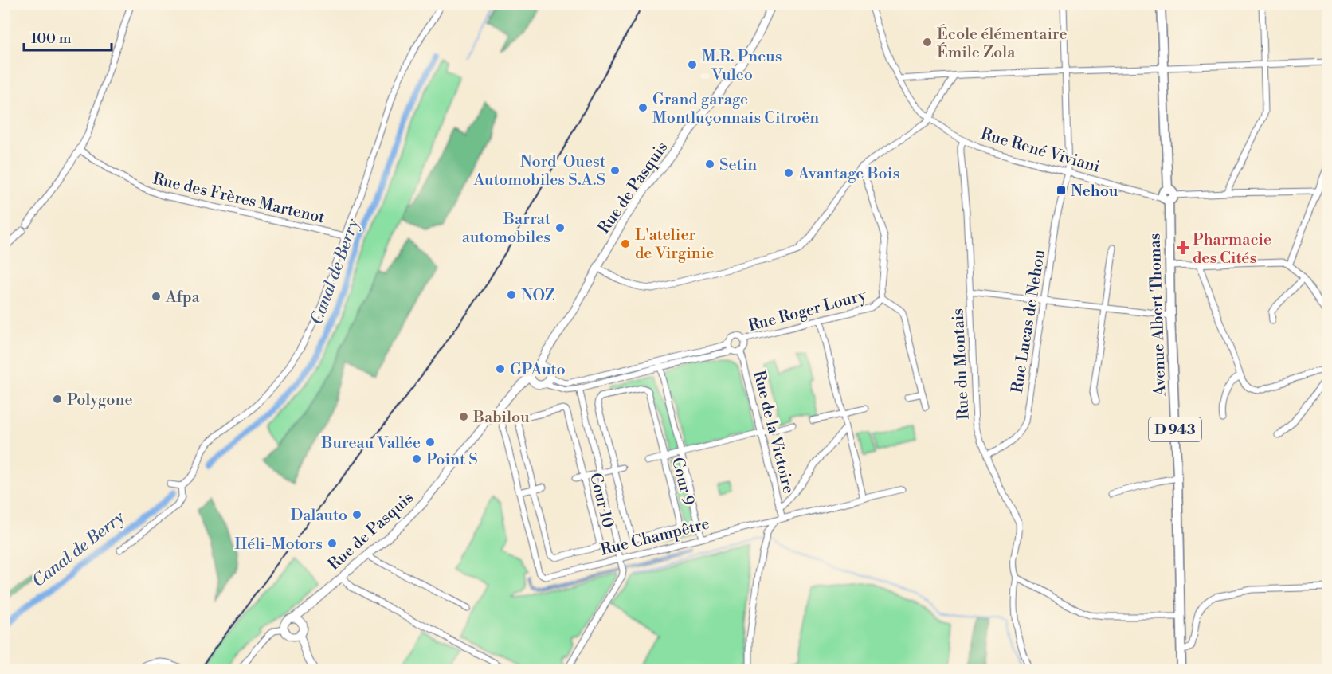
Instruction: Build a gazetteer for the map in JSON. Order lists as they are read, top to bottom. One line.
{"streets":{"main road":["Rue de Pasquis","Avenue Albert Thomas","D 943"],"street":["Rue René Viviani","Rue des Frères Martenot","Rue Roger Loury","Rue Lucas de Nehou","Rue du Montais","Rue de la Victoire","Cour 9","Cour 10","Rue Champêtre"]},"crossings":[["Rue René Viviani","Avenue Albert Thomas"],["Rue René Viviani","Rue Lucas de Nehou"],["Rue René Viviani","Rue du Montais"],["Rue de Pasquis","Rue Roger Loury"],["Rue Roger Loury","Rue de la Victoire"],["Avenue Albert Thomas","D 943"],["Rue Lucas de Nehou","Rue du Montais"],["Rue de la Victoire","Rue Champêtre"]],"water":["Canal de Berry"],"places":{"other":["École élémentaire Émile Zola","M.R. Pneus - Vulco","Grand garage Montluçonnais Citroën","Setin","Nord-Ouest Automobiles S.A.S","Avantage Bois","Barrat automobiles","L'atelier de Virginie","NOZ","Afpa","GPAuto","Polygone","Babilou","Bureau Vallée","Point S","Dalauto","Héli-Motors"],"transit":["Nehou"],"health":["Pharmacie des Cités"]},"scale_bar":"100 m"}
